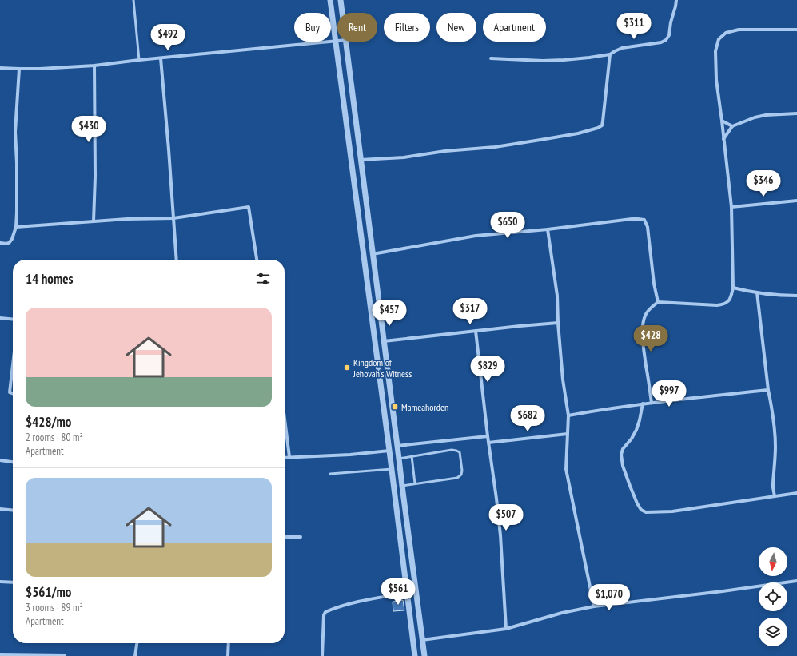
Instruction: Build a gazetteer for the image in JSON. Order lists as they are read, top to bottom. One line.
{"places":{"other":["Kingdom of Jehovah's Witness"],"transit":["Mameahorden"]},"north":"bottom","page":{"price":["$311","$492","$430","$346","$650","$317","$457","$428","$829","$997","$682","$507","$561","$1,070"],"chip":["Buy","Rent","Filters","New","Apartment"],"heading":"14 homes","list":[{"name":"$428/mo","note":"2 rooms · 80 m² · Apartment"},{"name":"$561/mo","note":"3 rooms · 89 m² · Apartment"}]}}
